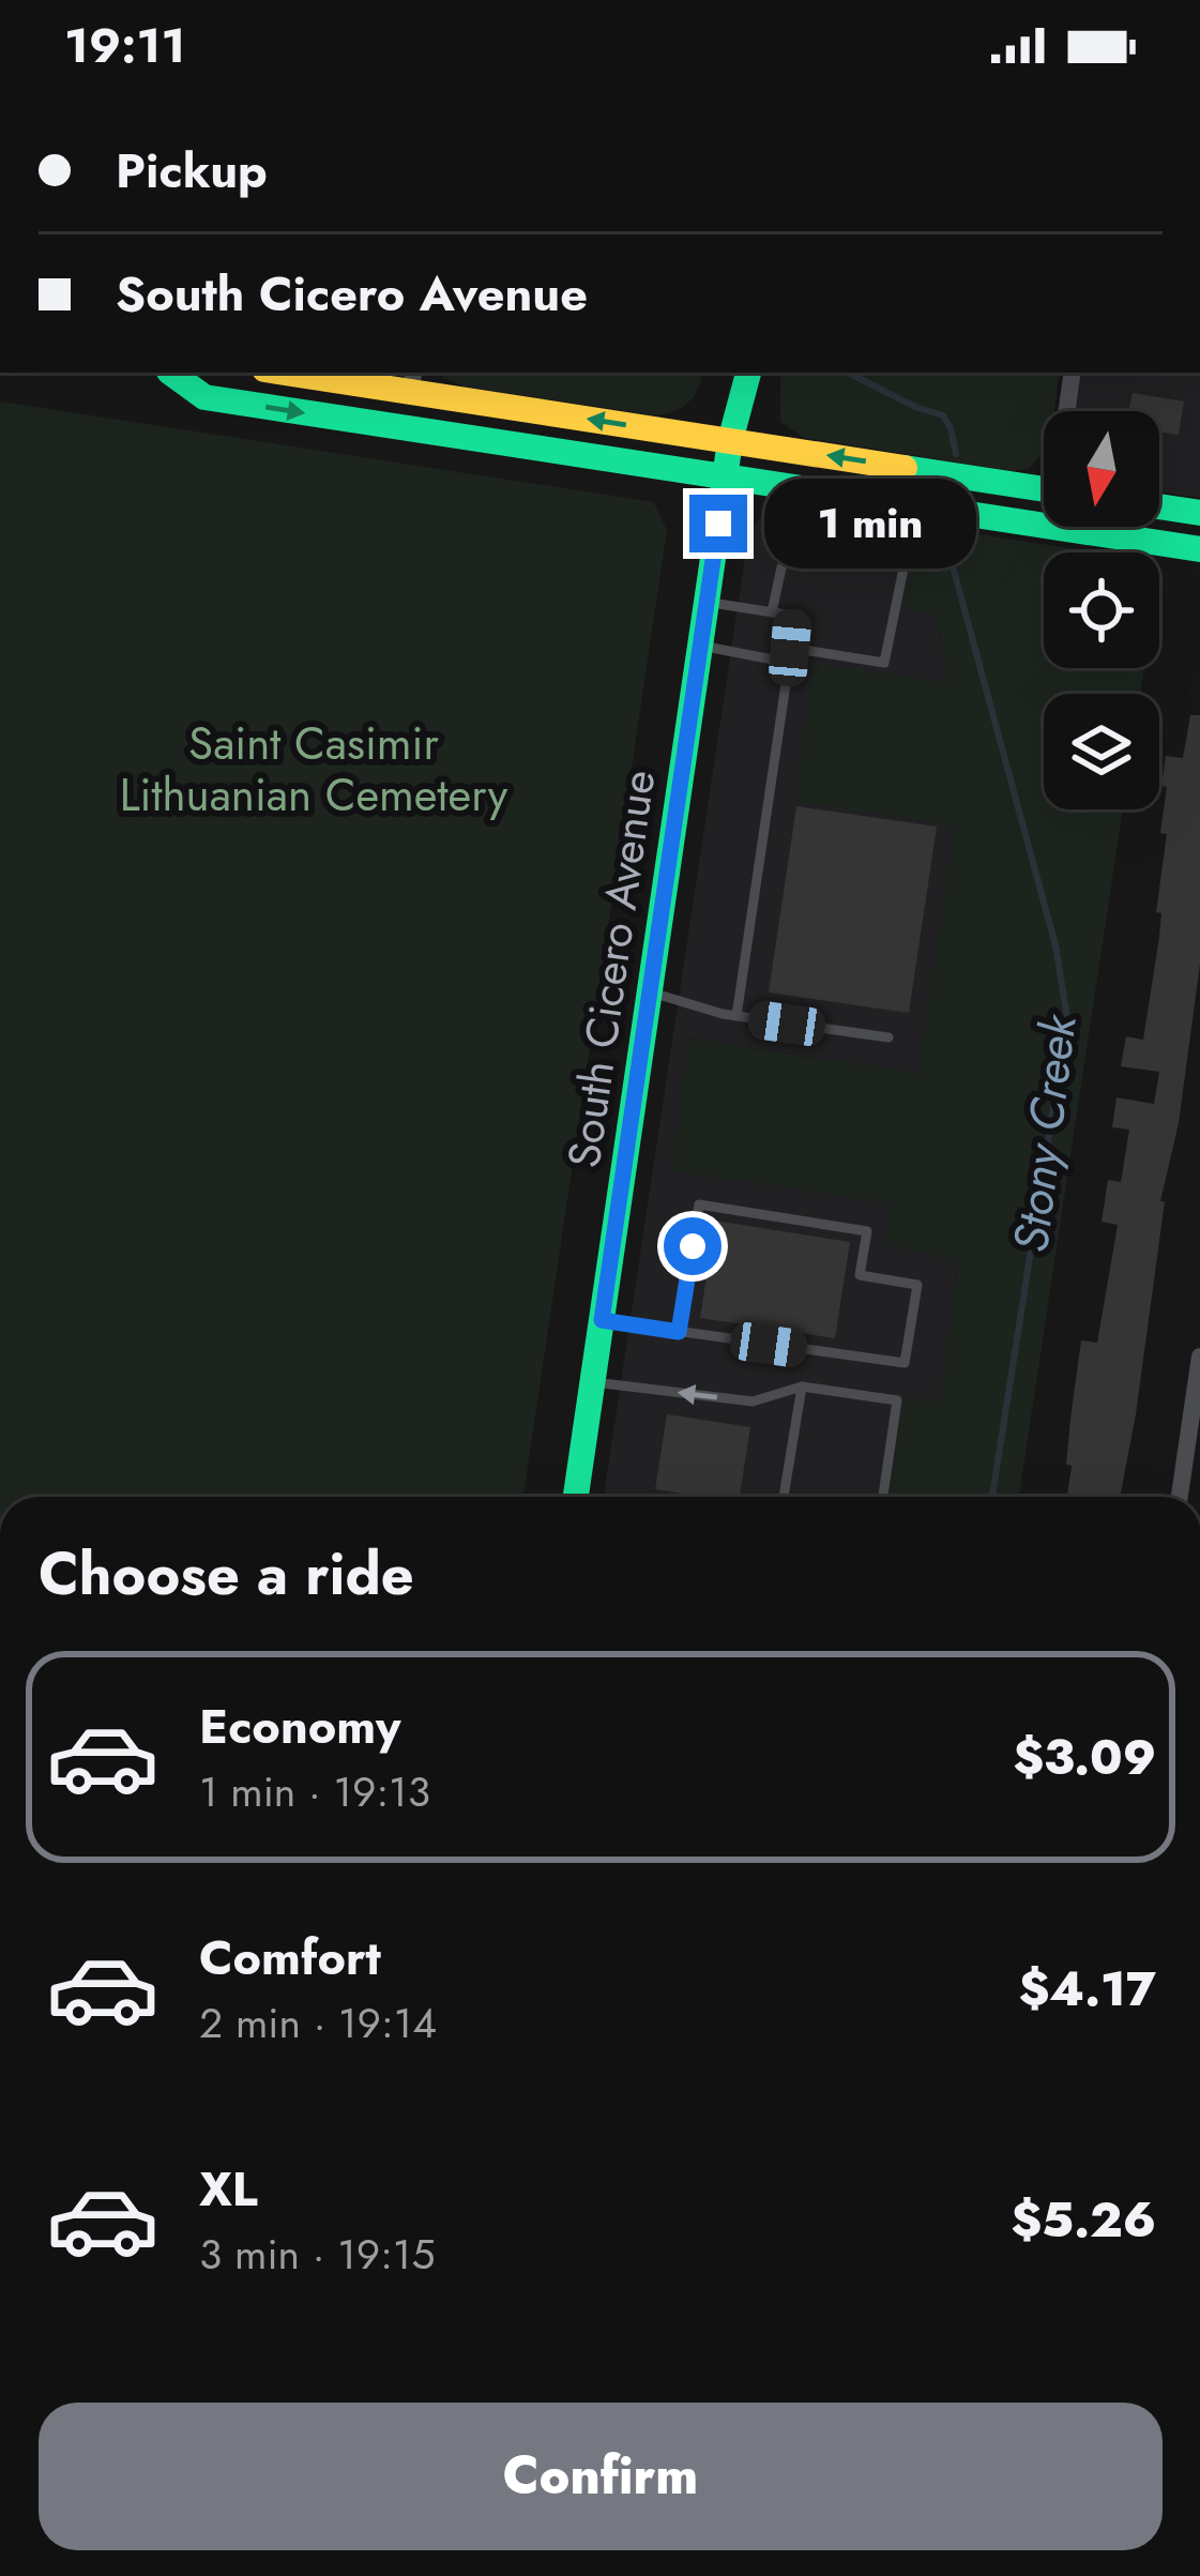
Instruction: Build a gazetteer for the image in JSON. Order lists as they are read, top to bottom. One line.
{"streets":{"street":["South Cicero Avenue"]},"water":["Stony Creek"],"parks":["Saint Casimir Lithuanian Cemetery"],"north":"bottom","page":{"status":"19:11","banner":["Pickup","South Cicero Avenue"],"bubble":"1 min","heading":"Choose a ride","list":[{"name":"Economy","note":"1 min · 19:13","value":"$3.09"},{"name":"Comfort","note":"2 min · 19:14","value":"$4.17"},{"name":"XL","note":"3 min · 19:15","value":"$5.26"}],"buttons":"Confirm"}}
